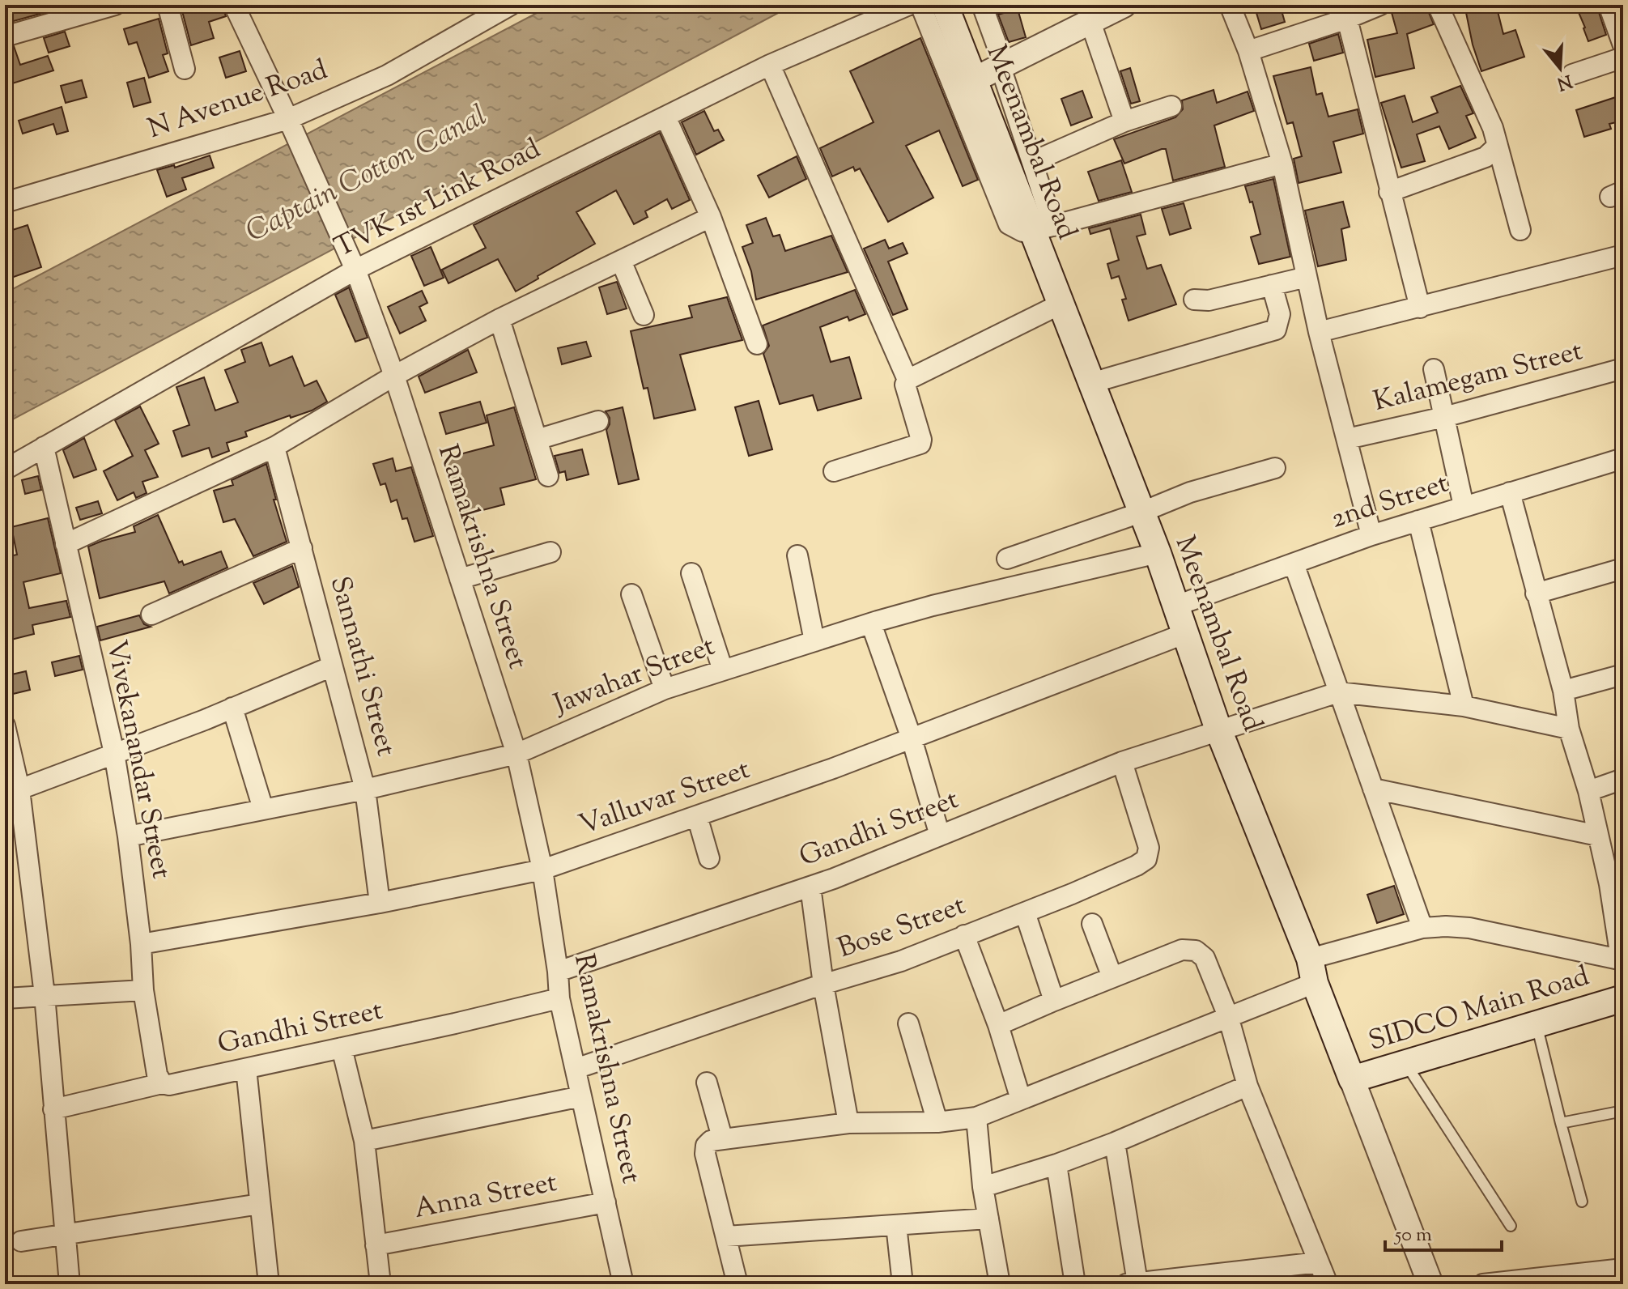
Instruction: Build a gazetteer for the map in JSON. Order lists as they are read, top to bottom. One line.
{"streets":{"main road":["Meenambal Road","SIDCO Main Road"],"street":["N Avenue Road","TVK 1st Link Road","Kalamegam Street","2nd Street","Ramakrishna Street","Sannathi Street","Jawahar Street","Vivekanandar Street","Valluvar Street","Gandhi Street","Bose Street","Anna Street"]},"crossings":[["N Avenue Road","Ramakrishna Street"],["Meenambal Road","2nd Street"],["Meenambal Road","Jawahar Street"],["Meenambal Road","Valluvar Street"],["Meenambal Road","Gandhi Street"],["Meenambal Road","SIDCO Main Road"],["TVK 1st Link Road","Ramakrishna Street"],["TVK 1st Link Road","Vivekanandar Street"],["Ramakrishna Street","Jawahar Street"],["Ramakrishna Street","Valluvar Street"],["Ramakrishna Street","Gandhi Street"],["Ramakrishna Street","Bose Street"],["Ramakrishna Street","Anna Street"],["Sannathi Street","Jawahar Street"],["Sannathi Street","Valluvar Street"],["Jawahar Street","Vivekanandar Street"],["Vivekanandar Street","Valluvar Street"],["Vivekanandar Street","Gandhi Street"],["Gandhi Street","Bose Street"]],"water":["Captain Cotton Canal"],"scale_bar":"50 m","north":"bottom"}
